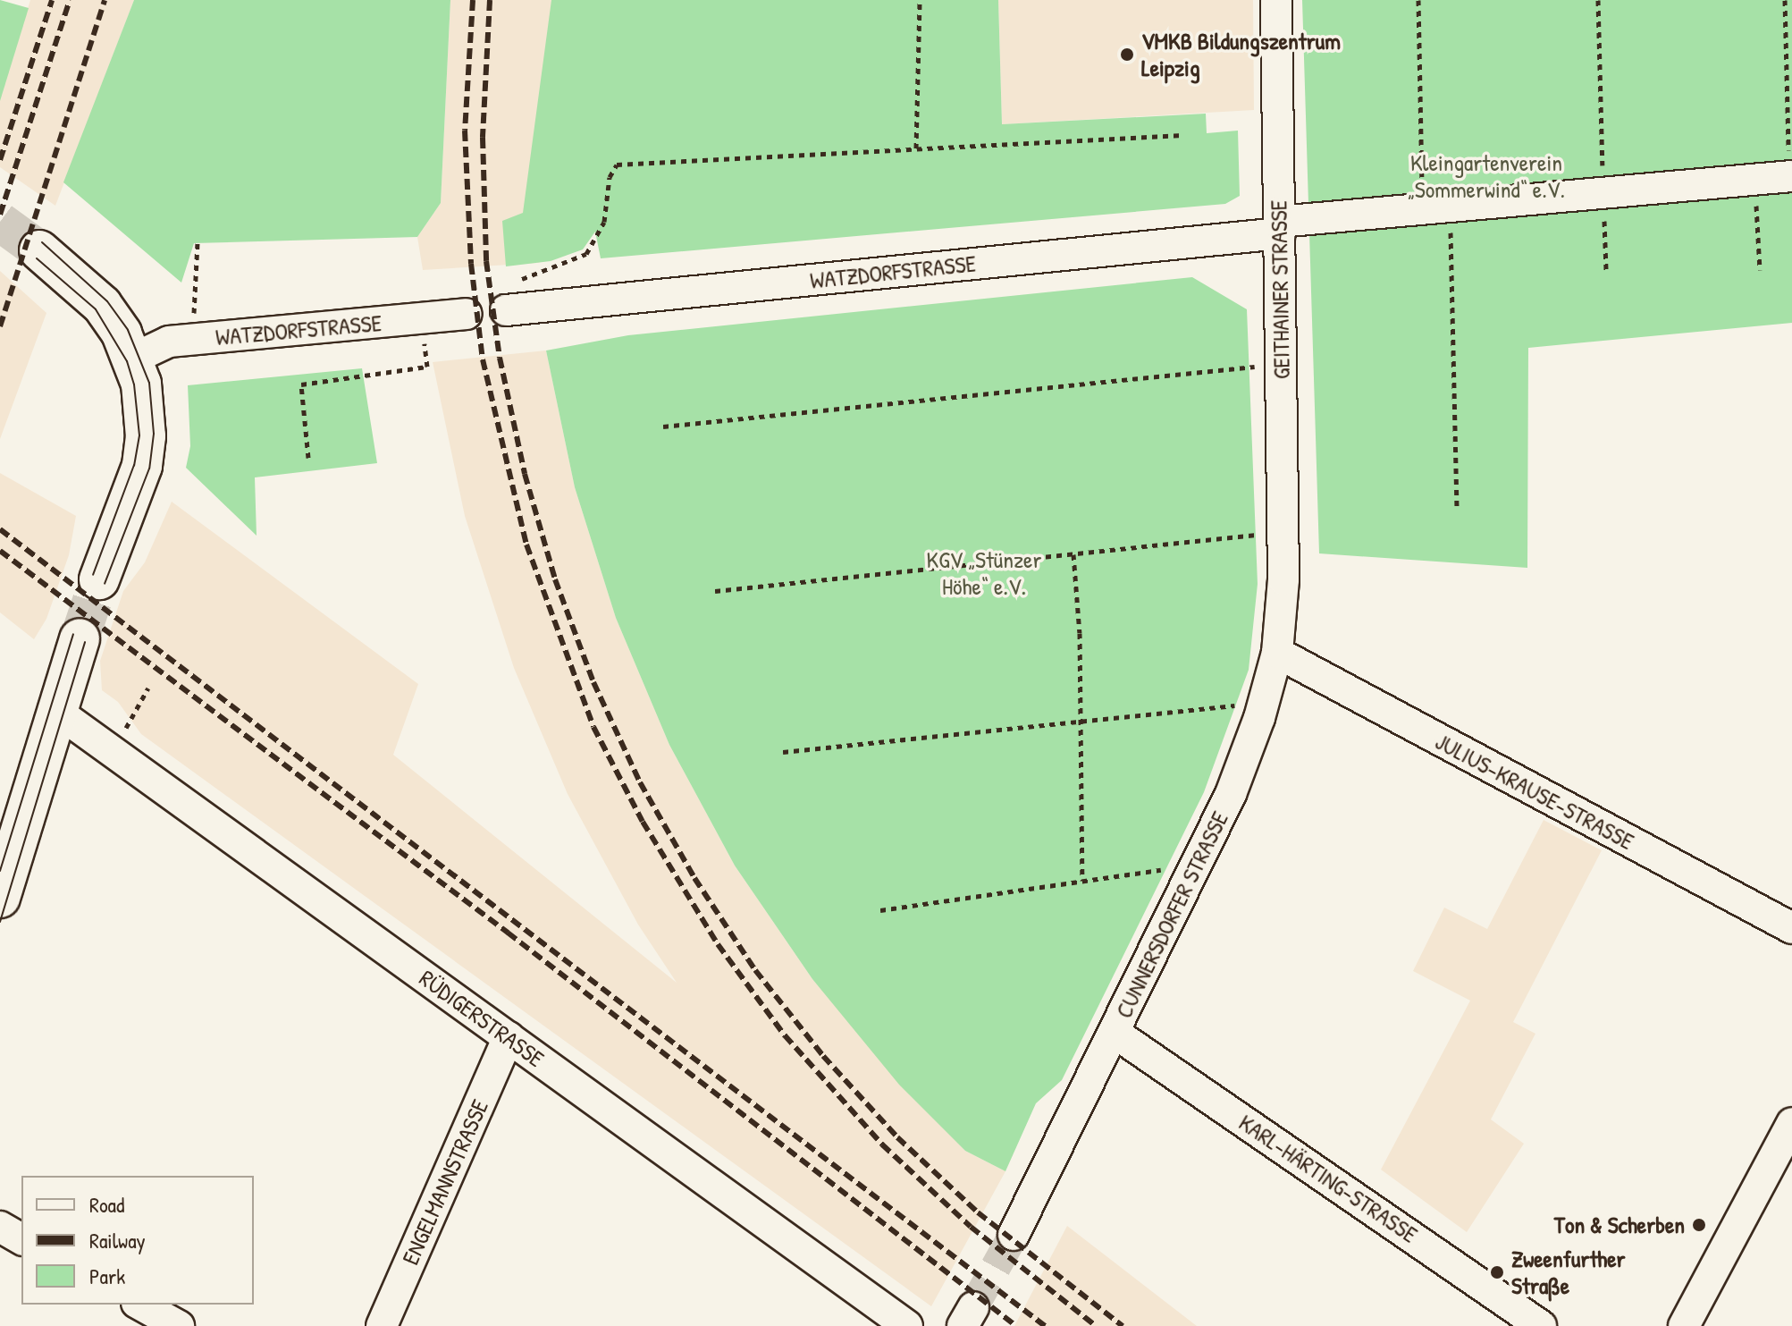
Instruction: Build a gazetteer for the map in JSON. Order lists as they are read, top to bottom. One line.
{"streets":{"street":["WATZDORFSTRASSE","GEITHAINER STRASSE","JULIUS-KRAUSE-STRASSE","CUNNERSDORFER STRASSE","RÜDIGERSTRASSE","KARL-HÄRTING-STRASSE","ENGELMANNSTRASSE"]},"crossings":[["WATZDORFSTRASSE","GEITHAINER STRASSE"],["GEITHAINER STRASSE","CUNNERSDORFER STRASSE"],["JULIUS-KRAUSE-STRASSE","CUNNERSDORFER STRASSE"],["CUNNERSDORFER STRASSE","KARL-HÄRTING-STRASSE"],["RÜDIGERSTRASSE","ENGELMANNSTRASSE"]],"parks":["Kleingartenverein „Sommerwind“ e.V.","KGV „Stünzer Höhe“ e.V."],"places":["VMKB Bildungszentrum Leipzig","Ton & Scherben","Zweenfurther Straße"],"legend":["Road","Railway","Park"]}
